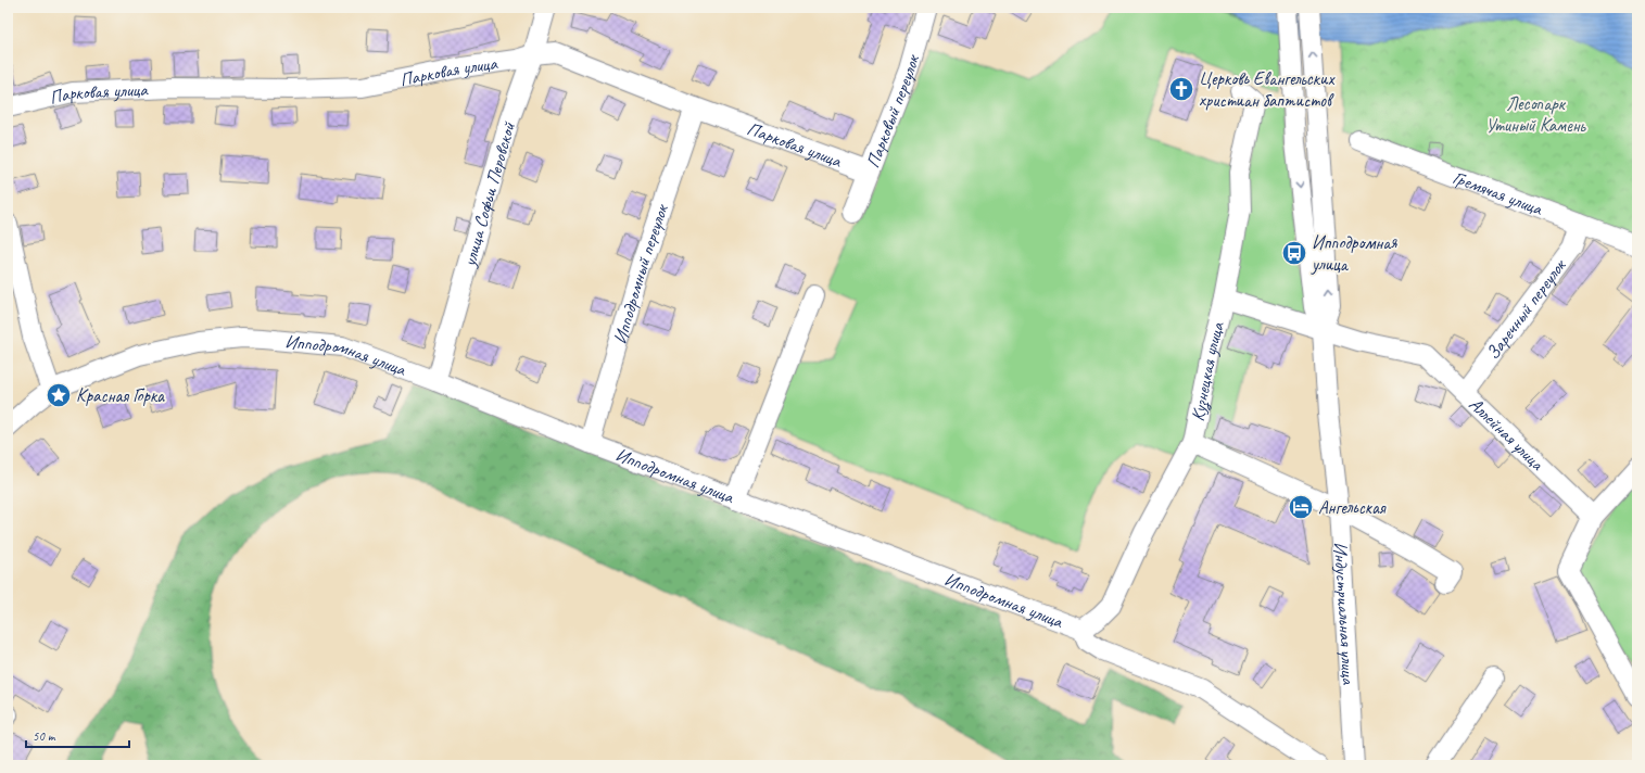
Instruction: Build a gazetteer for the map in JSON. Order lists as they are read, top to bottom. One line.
{"streets":{"street":["Парковая улица","Парковый переулок","улица Софьи Перовской","Гремячая улица","Ипподромный переулок","Заречный переулок","Ипподромная улица","Кузнецкая улица","Аллейная улица","Индустриальная улица"]},"crossings":[["Парковая улица","Парковый переулок"],["Парковая улица","улица Софьи Перовской"],["Парковая улица","Ипподромный переулок"],["улица Софьи Перовской","Ипподромная улица"],["Гремячая улица","Заречный переулок"],["Ипподромный переулок","Ипподромная улица"],["Заречный переулок","Аллейная улица"],["Ипподромная улица","Кузнецкая улица"],["Кузнецкая улица","Аллейная улица"],["Аллейная улица","Индустриальная улица"]],"parks":["Лесопарк Утиный Камень"],"places":{"church":["Церковь Евангельских христиан баптистов"],"bus stop":["Ипподромная улица"],"place":["Красная Горка"],"hotel":["Ангельская"]},"scale_bar":"50 m"}
